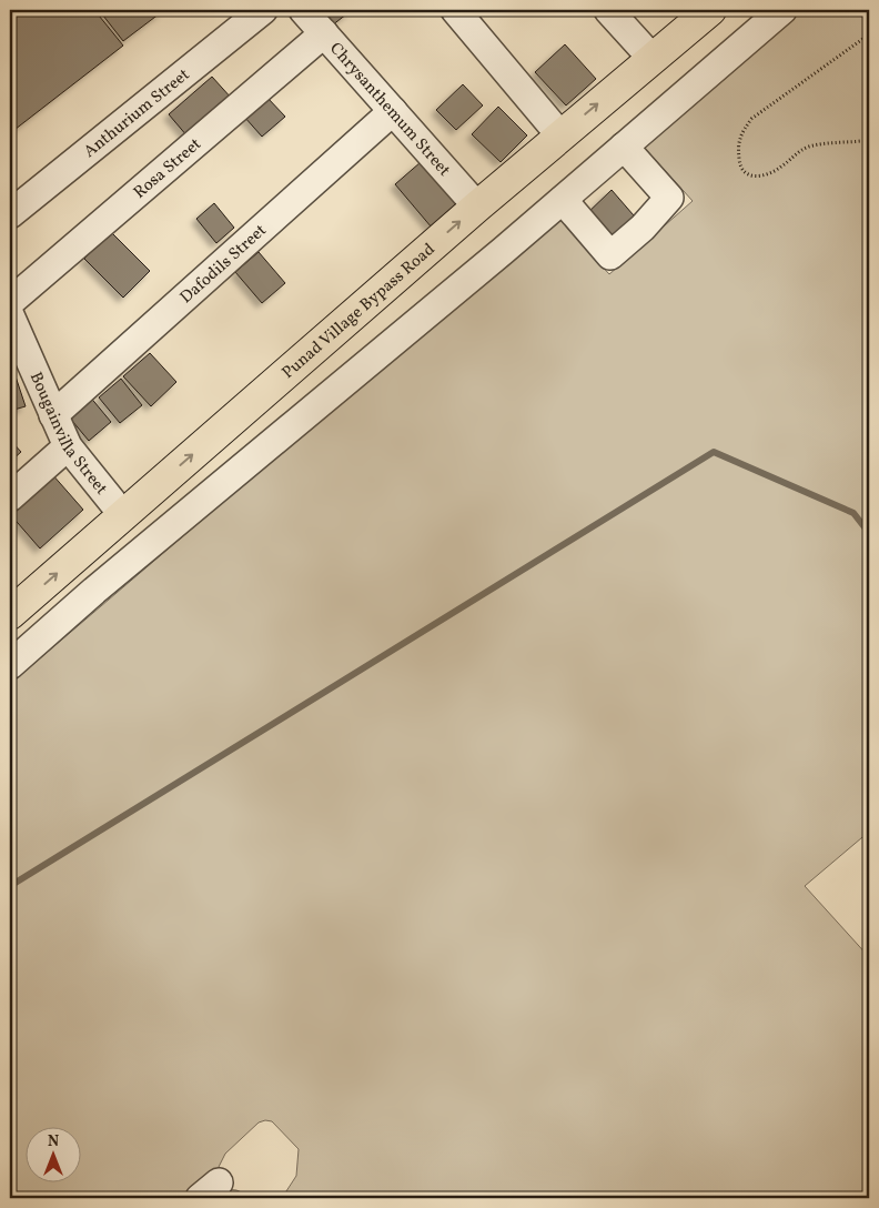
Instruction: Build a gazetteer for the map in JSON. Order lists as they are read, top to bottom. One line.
{"streets":{"main road":["Punad Village Bypass Road"],"street":["Chrysanthemum Street","Anthurium Street","Rosa Street","Dafodils Street","Bougainvilla Street"]},"crossings":[["Chrysanthemum Street","Rosa Street"],["Chrysanthemum Street","Dafodils Street"],["Chrysanthemum Street","Punad Village Bypass Road"],["Dafodils Street","Bougainvilla Street"],["Punad Village Bypass Road","Bougainvilla Street"]],"one_way":["Punad Village Bypass Road"],"north":"top"}
